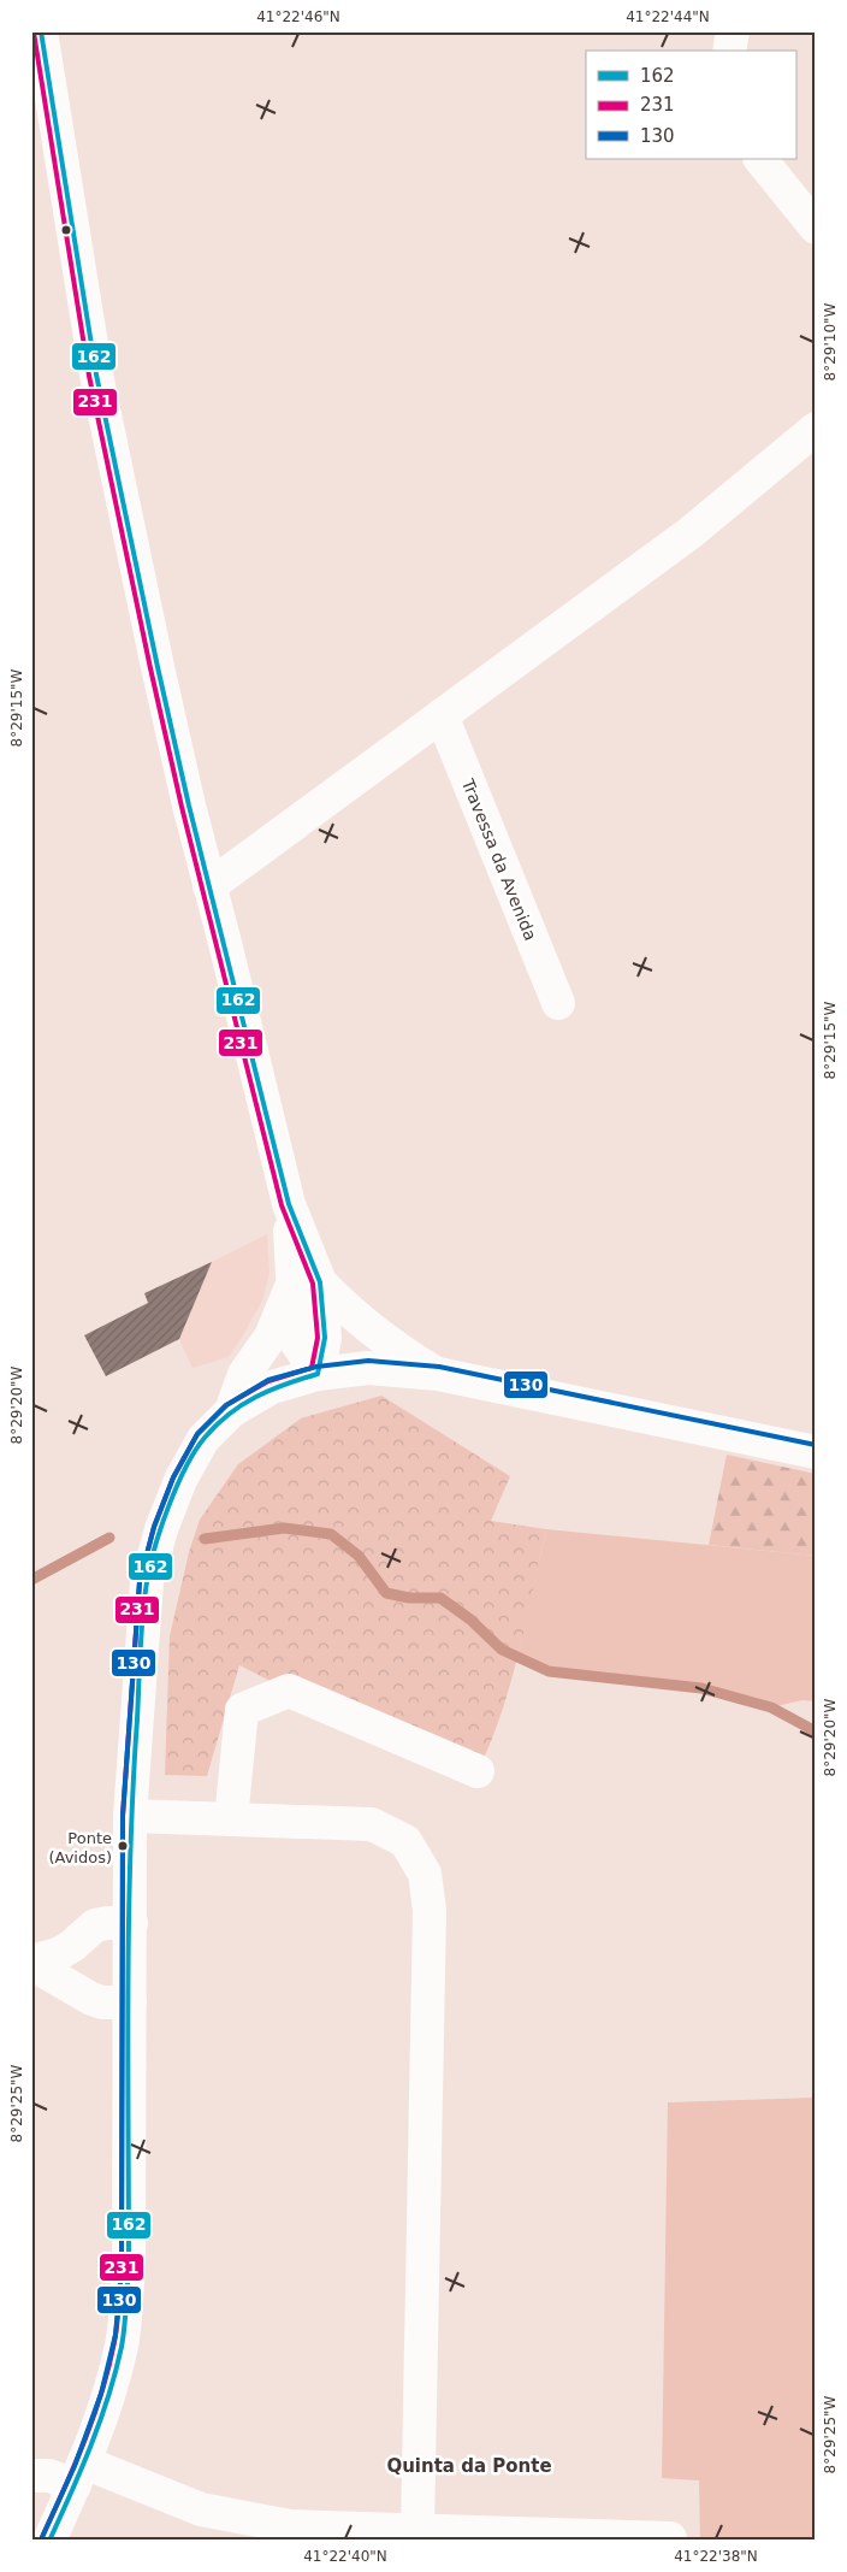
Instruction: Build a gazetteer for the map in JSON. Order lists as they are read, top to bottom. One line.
{"streets":{"main road":["Travessa da Avenida"]},"districts":["Quinta da Ponte"],"places":["Ponte (Avidos)"],"lines":["transit line 162","transit line 231","transit line 130"],"legend":["162","231","130"],"coordinates":["41°22'46\"N","41°22'44\"N","8°29'10\"W","8°29'15\"W","8°29'20\"W","8°29'25\"W","41°22'40\"N","41°22'38\"N"]}
